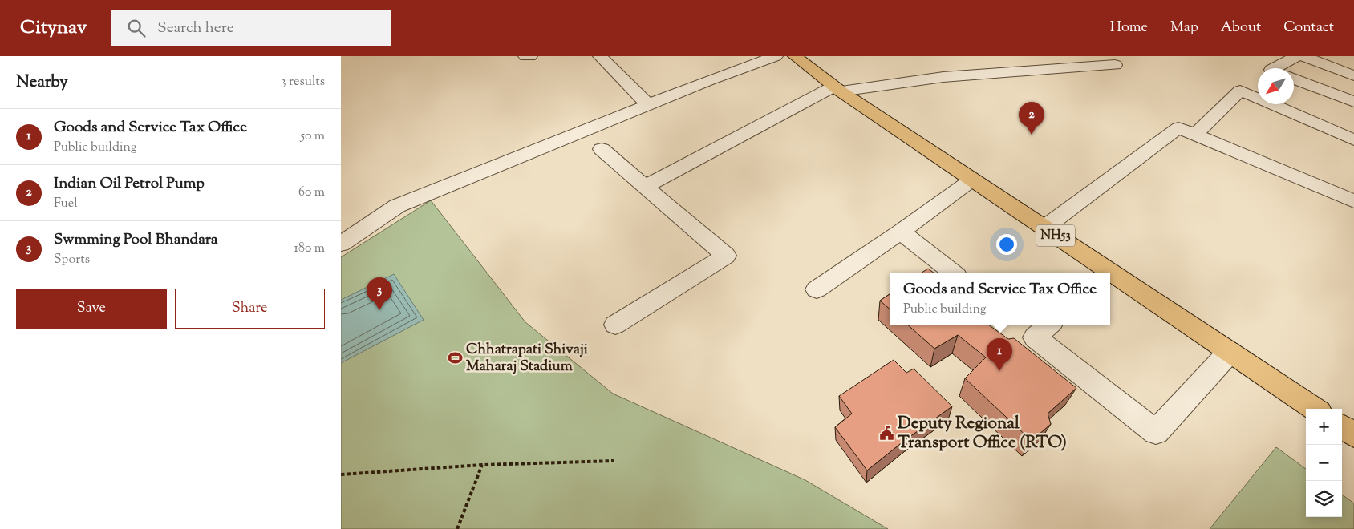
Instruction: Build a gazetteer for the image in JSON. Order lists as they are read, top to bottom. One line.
{"streets":{"highway":["NH53"]},"places":{"sports":["Chhatrapati Shivaji Maharaj Stadium"],"public building":["Deputy Regional Transport Office (RTO)"]},"north":"bottom left","page":{"header":"Citynav","search":"Search here","nav":["Home","Map","About","Contact"],"heading":["Nearby","3 results"],"pins":["2","3","1"],"list":[{"mark":"1","name":"Goods and Service Tax Office","note":"Public building","value":"50 m"},{"mark":"2","name":"Indian Oil Petrol Pump","note":"Fuel","value":"60 m"},{"mark":"3","name":"Swmming Pool Bhandara","note":"Sports","value":"180 m"}],"popup":["Goods and Service Tax Office","Public building"],"buttons":["Save","Share"],"map_buttons":["+","−"]}}
